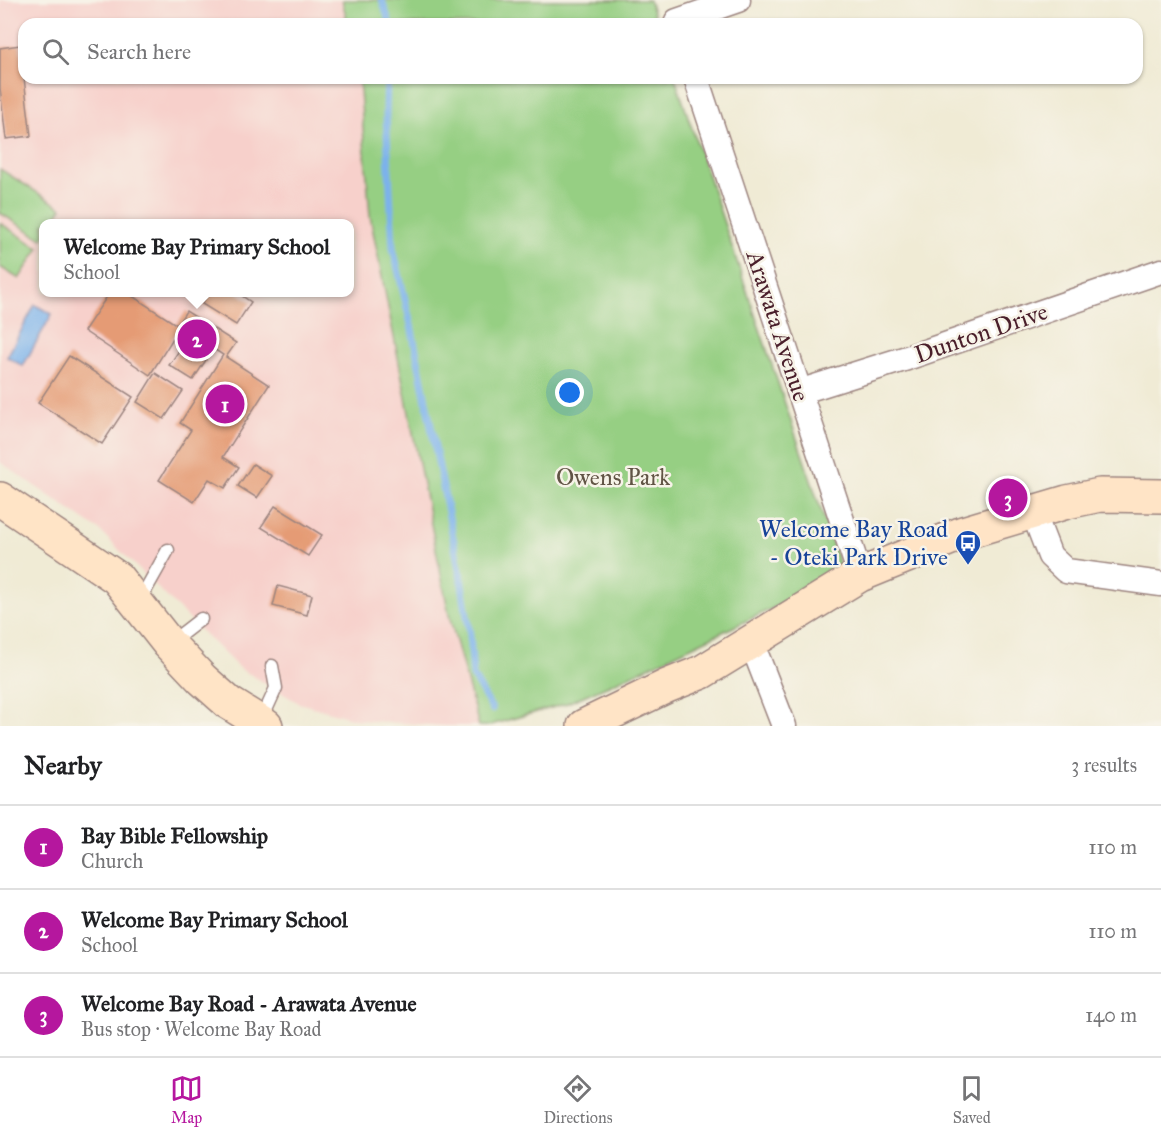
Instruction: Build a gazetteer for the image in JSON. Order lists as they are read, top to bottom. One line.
{"streets":{"street":["Arawata Avenue","Dunton Drive"]},"crossings":[["Arawata Avenue","Dunton Drive"]],"parks":["Owens Park"],"places":{"bus stop":["Welcome Bay Road - Oteki Park Drive"]},"page":{"search":"Search here","popup":["Welcome Bay Primary School","School"],"pins":["2","1","3"],"heading":["Nearby","3 results"],"list":[{"mark":"1","name":"Bay Bible Fellowship","note":"Church","value":"110 m"},{"mark":"2","name":"Welcome Bay Primary School","note":"School","value":"110 m"},{"mark":"3","name":"Welcome Bay Road - Arawata Avenue","note":"Bus stop · Welcome Bay Road","value":"140 m"}],"nav":["Map","Directions","Saved"]}}
